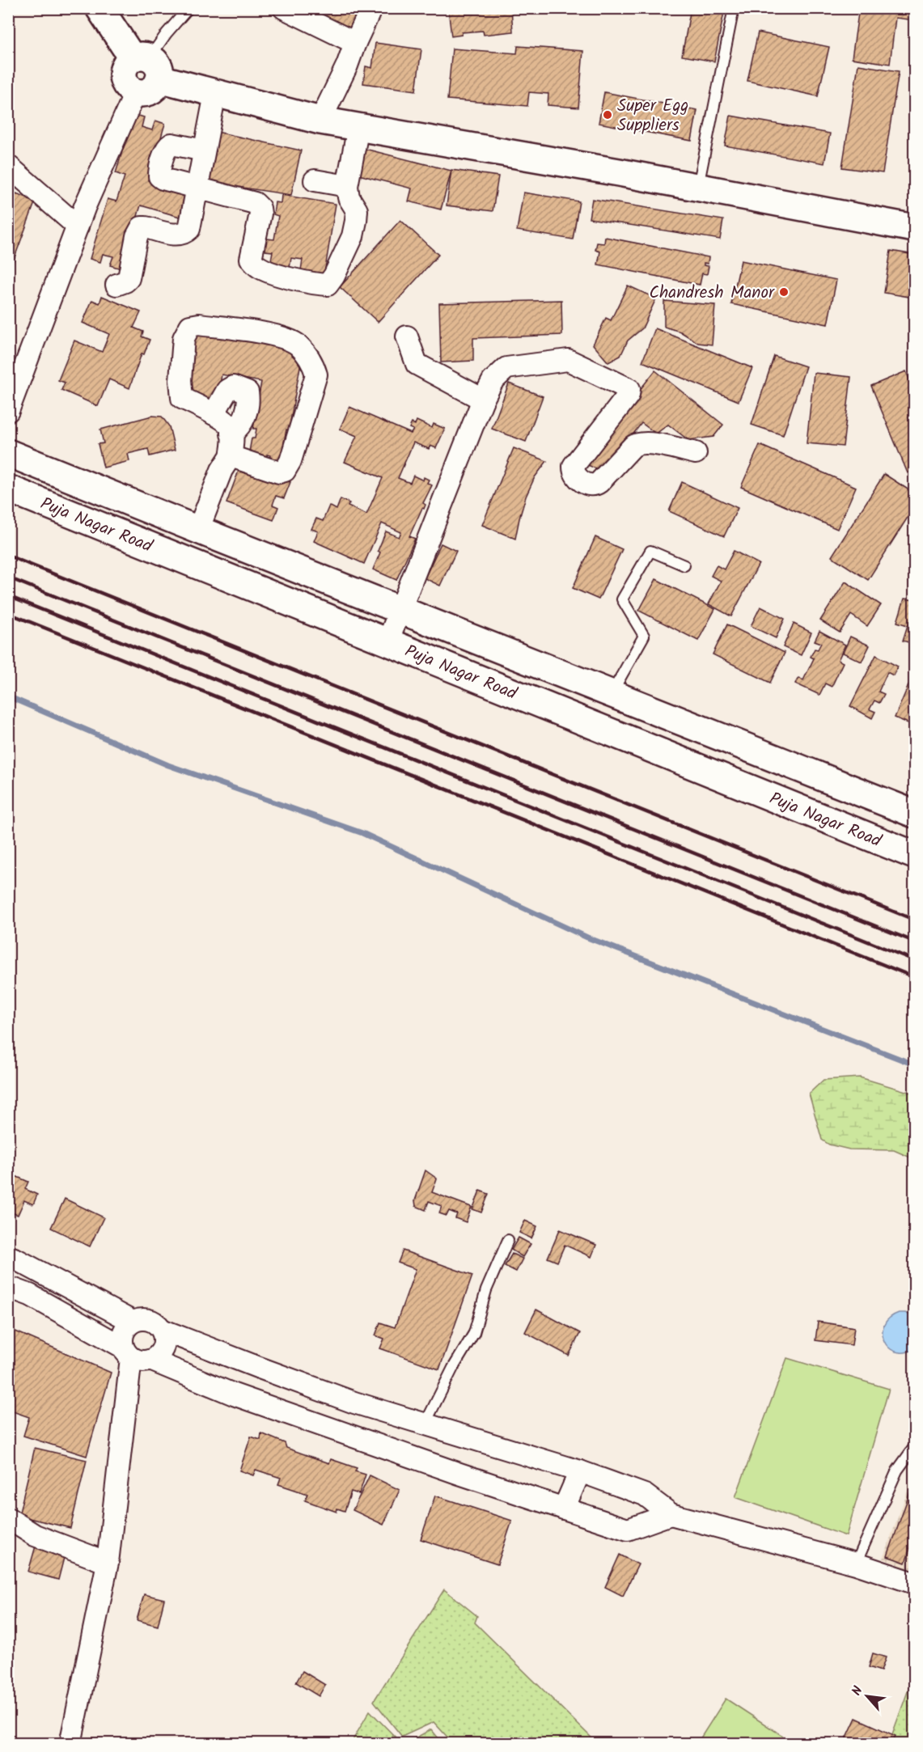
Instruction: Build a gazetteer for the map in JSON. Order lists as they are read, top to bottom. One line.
{"streets":{"street":["Puja Nagar Road"]},"places":["Super Egg Suppliers","Chandresh Manor"],"north":"top left"}
